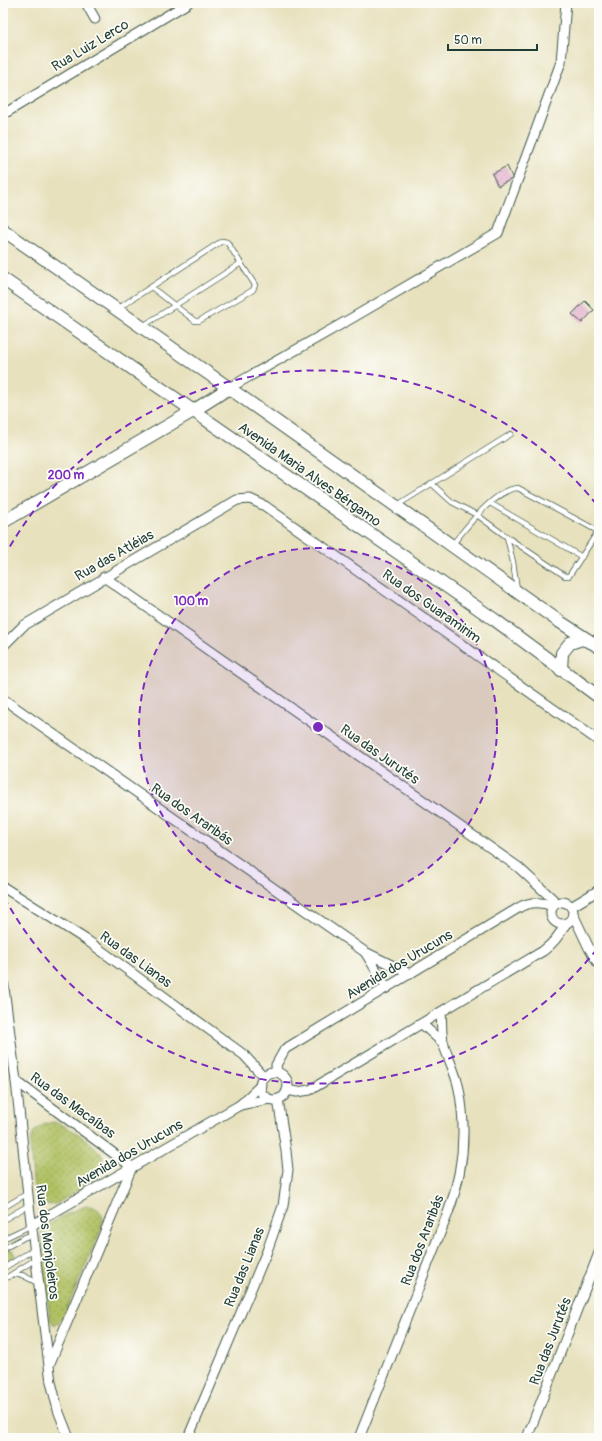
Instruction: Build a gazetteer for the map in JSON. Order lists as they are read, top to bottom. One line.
{"streets":{"street":["Rua Luiz Lerco","Avenida Maria Alves Bérgamo","Rua das Atléias","Rua dos Guaramirim","Rua das Jurutés","Rua dos Araribás","Rua das Lianas","Avenida dos Urucuns","Rua das Macaíbas","Rua dos Monjoleiros"]},"crossings":[["Rua das Atléias","Rua dos Guaramirim"],["Rua das Atléias","Rua das Jurutés"],["Rua das Jurutés","Avenida dos Urucuns"],["Rua dos Araribás","Avenida dos Urucuns"],["Rua das Lianas","Avenida dos Urucuns"],["Avenida dos Urucuns","Rua das Macaíbas"],["Avenida dos Urucuns","Rua dos Monjoleiros"],["Rua das Macaíbas","Rua dos Monjoleiros"]],"scale_bar":"50 m","rings":["200 m","100 m"]}
